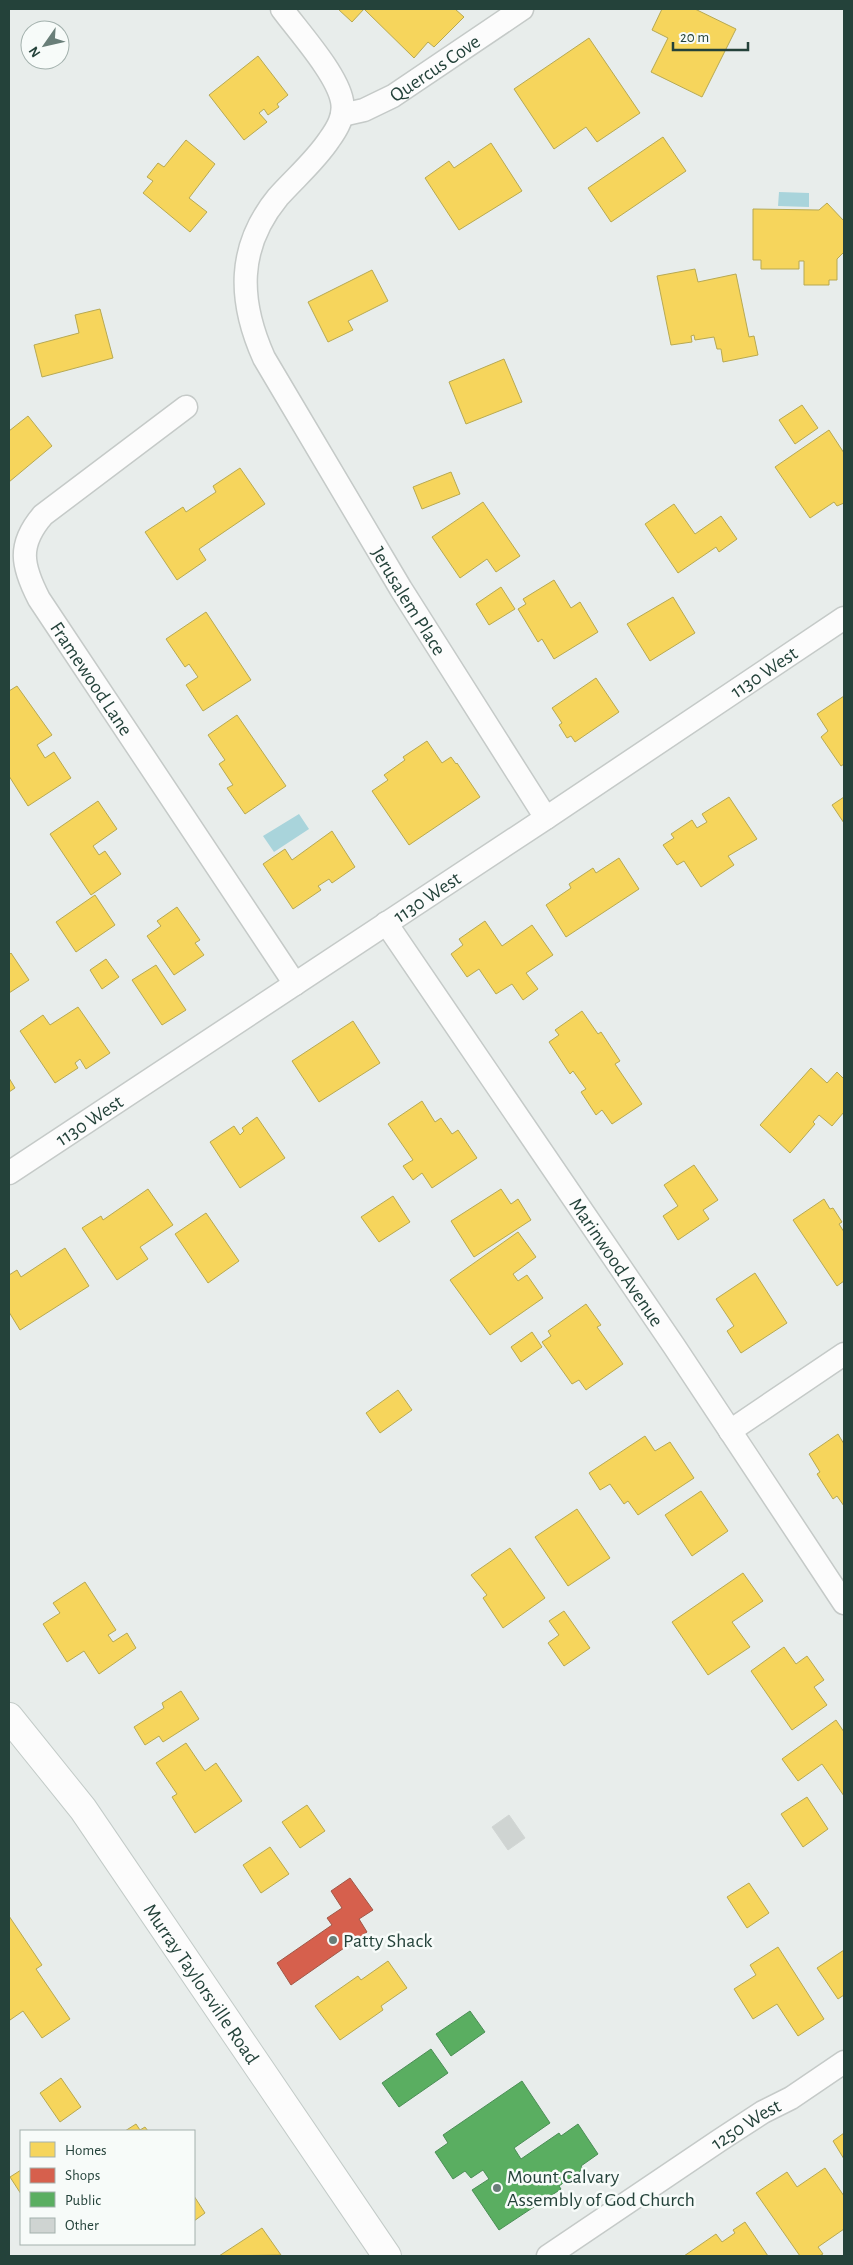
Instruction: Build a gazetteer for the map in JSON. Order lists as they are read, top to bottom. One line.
{"streets":{"street":["Quercus Cove","Jerusalem Place","1130 West","Framewood Lane","Marinwood Avenue","Murray Taylorsville Road","1250 West"]},"crossings":[["Quercus Cove","Jerusalem Place"],["Jerusalem Place","1130 West"],["1130 West","Framewood Lane"],["1130 West","Marinwood Avenue"]],"places":["Patty Shack","Mount Calvary Assembly of God Church"],"legend":["Homes","Shops","Public","Other"],"scale_bar":"20 m","north":"bottom left"}
